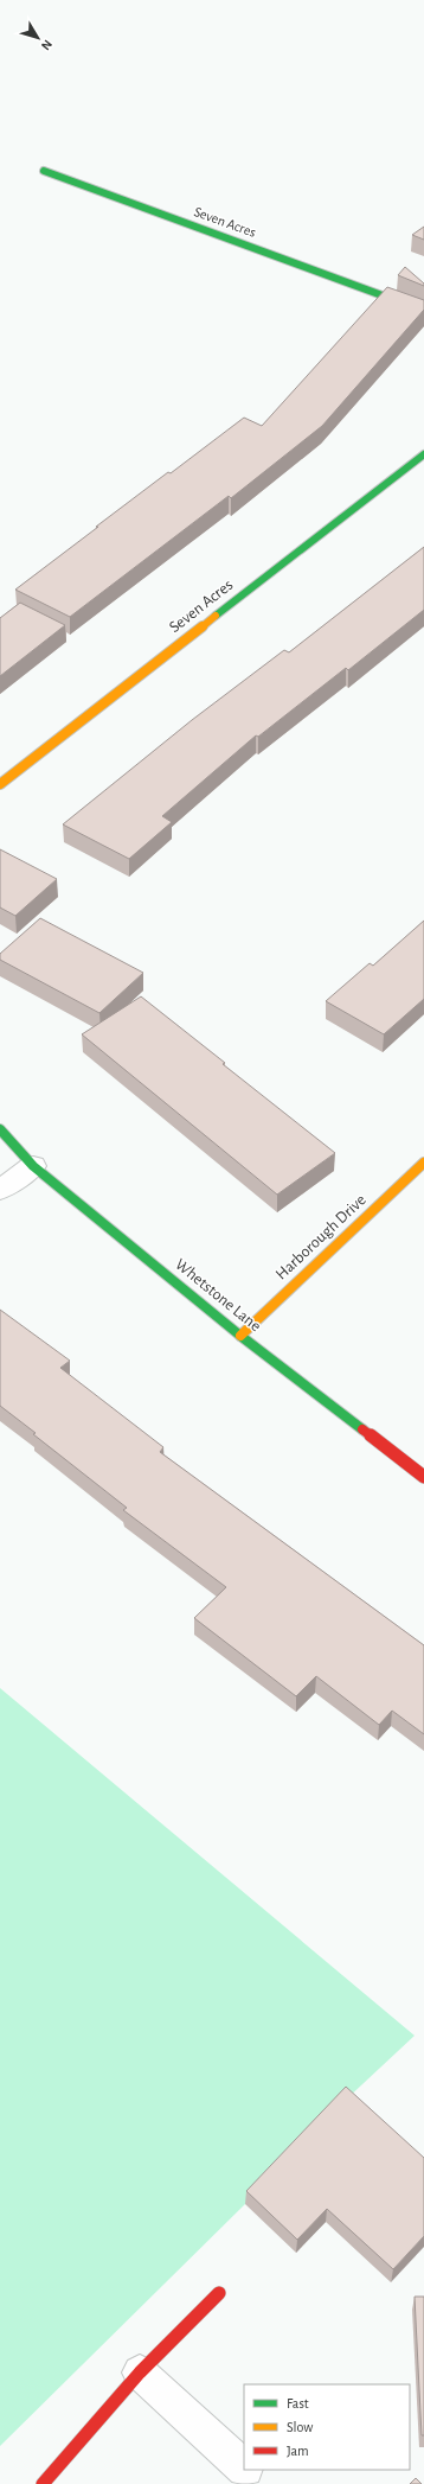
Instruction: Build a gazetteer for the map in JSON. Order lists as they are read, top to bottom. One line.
{"streets":{"street":["Seven Acres","Harborough Drive","Whetstone Lane"]},"crossings":[["Harborough Drive","Whetstone Lane"]],"legend":["Fast","Slow","Jam"],"north":"bottom right"}
